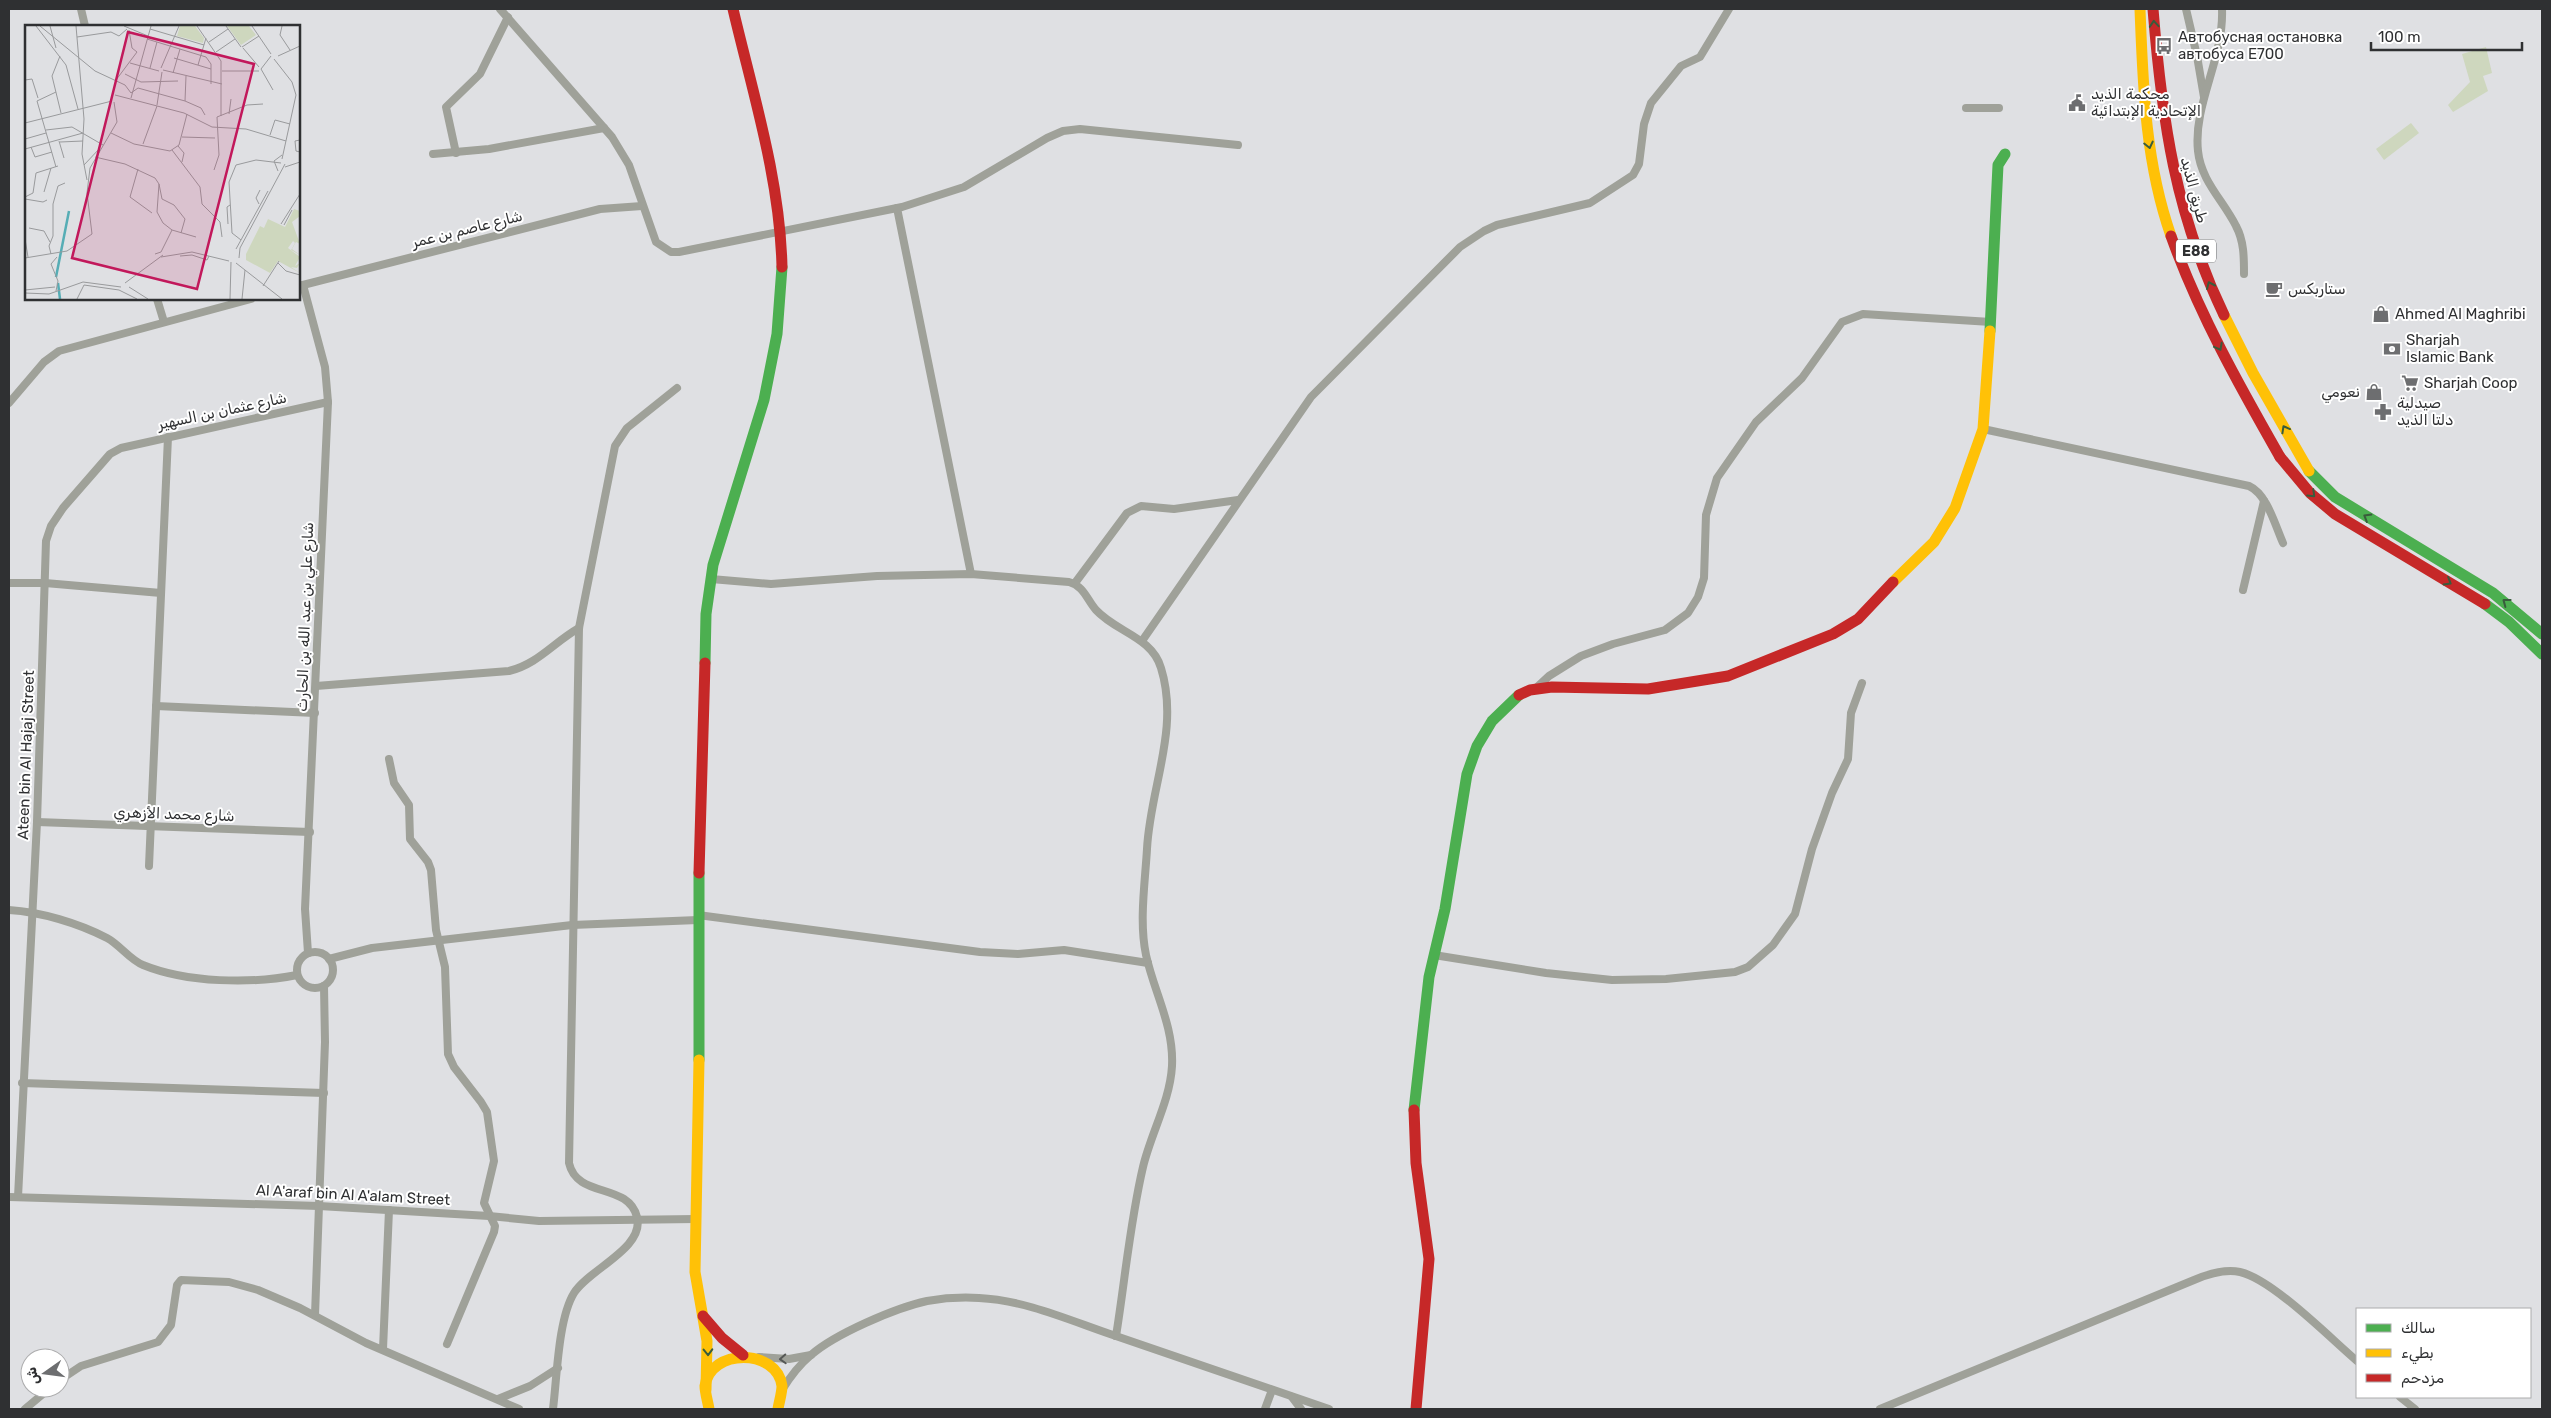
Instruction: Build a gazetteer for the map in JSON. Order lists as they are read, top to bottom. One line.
{"streets":{"main road":["طريق الذيد","E88"],"street":["شارع عاصم بن عمر","شارع عثمان بن السهير","شارع علي بن عبد الله بن الحارث","Ateen bin Al Hajaj Street","شارع محمد الأزهري","Al A'araf bin Al A'alam Street"]},"crossings":[["شارع عاصم بن عمر","شارع علي بن عبد الله بن الحارث"],["شارع عثمان بن السهير","شارع علي بن عبد الله بن الحارث"],["شارع عثمان بن السهير","Ateen bin Al Hajaj Street"],["شارع علي بن عبد الله بن الحارث","شارع محمد الأزهري"],["Ateen bin Al Hajaj Street","شارع محمد الأزهري"],["Ateen bin Al Hajaj Street","Al A'araf bin Al A'alam Street"]],"places":{"bus stop":["Автобусная остановка автобуса Е700"],"public building":["محكمة الذيد الإتحادية الإبتدائية"],"cafe":["ستاربكس"],"shop":["Ahmed Al Maghribi","نعومي"],"bank":["Sharjah Islamic Bank"],"supermarket":["Sharjah Coop"],"pharmacy":["صيدلية دلتا الذيد"]},"legend":["سالك","بطيء","مزدحم"],"scale_bar":"100 m","north":"left"}
